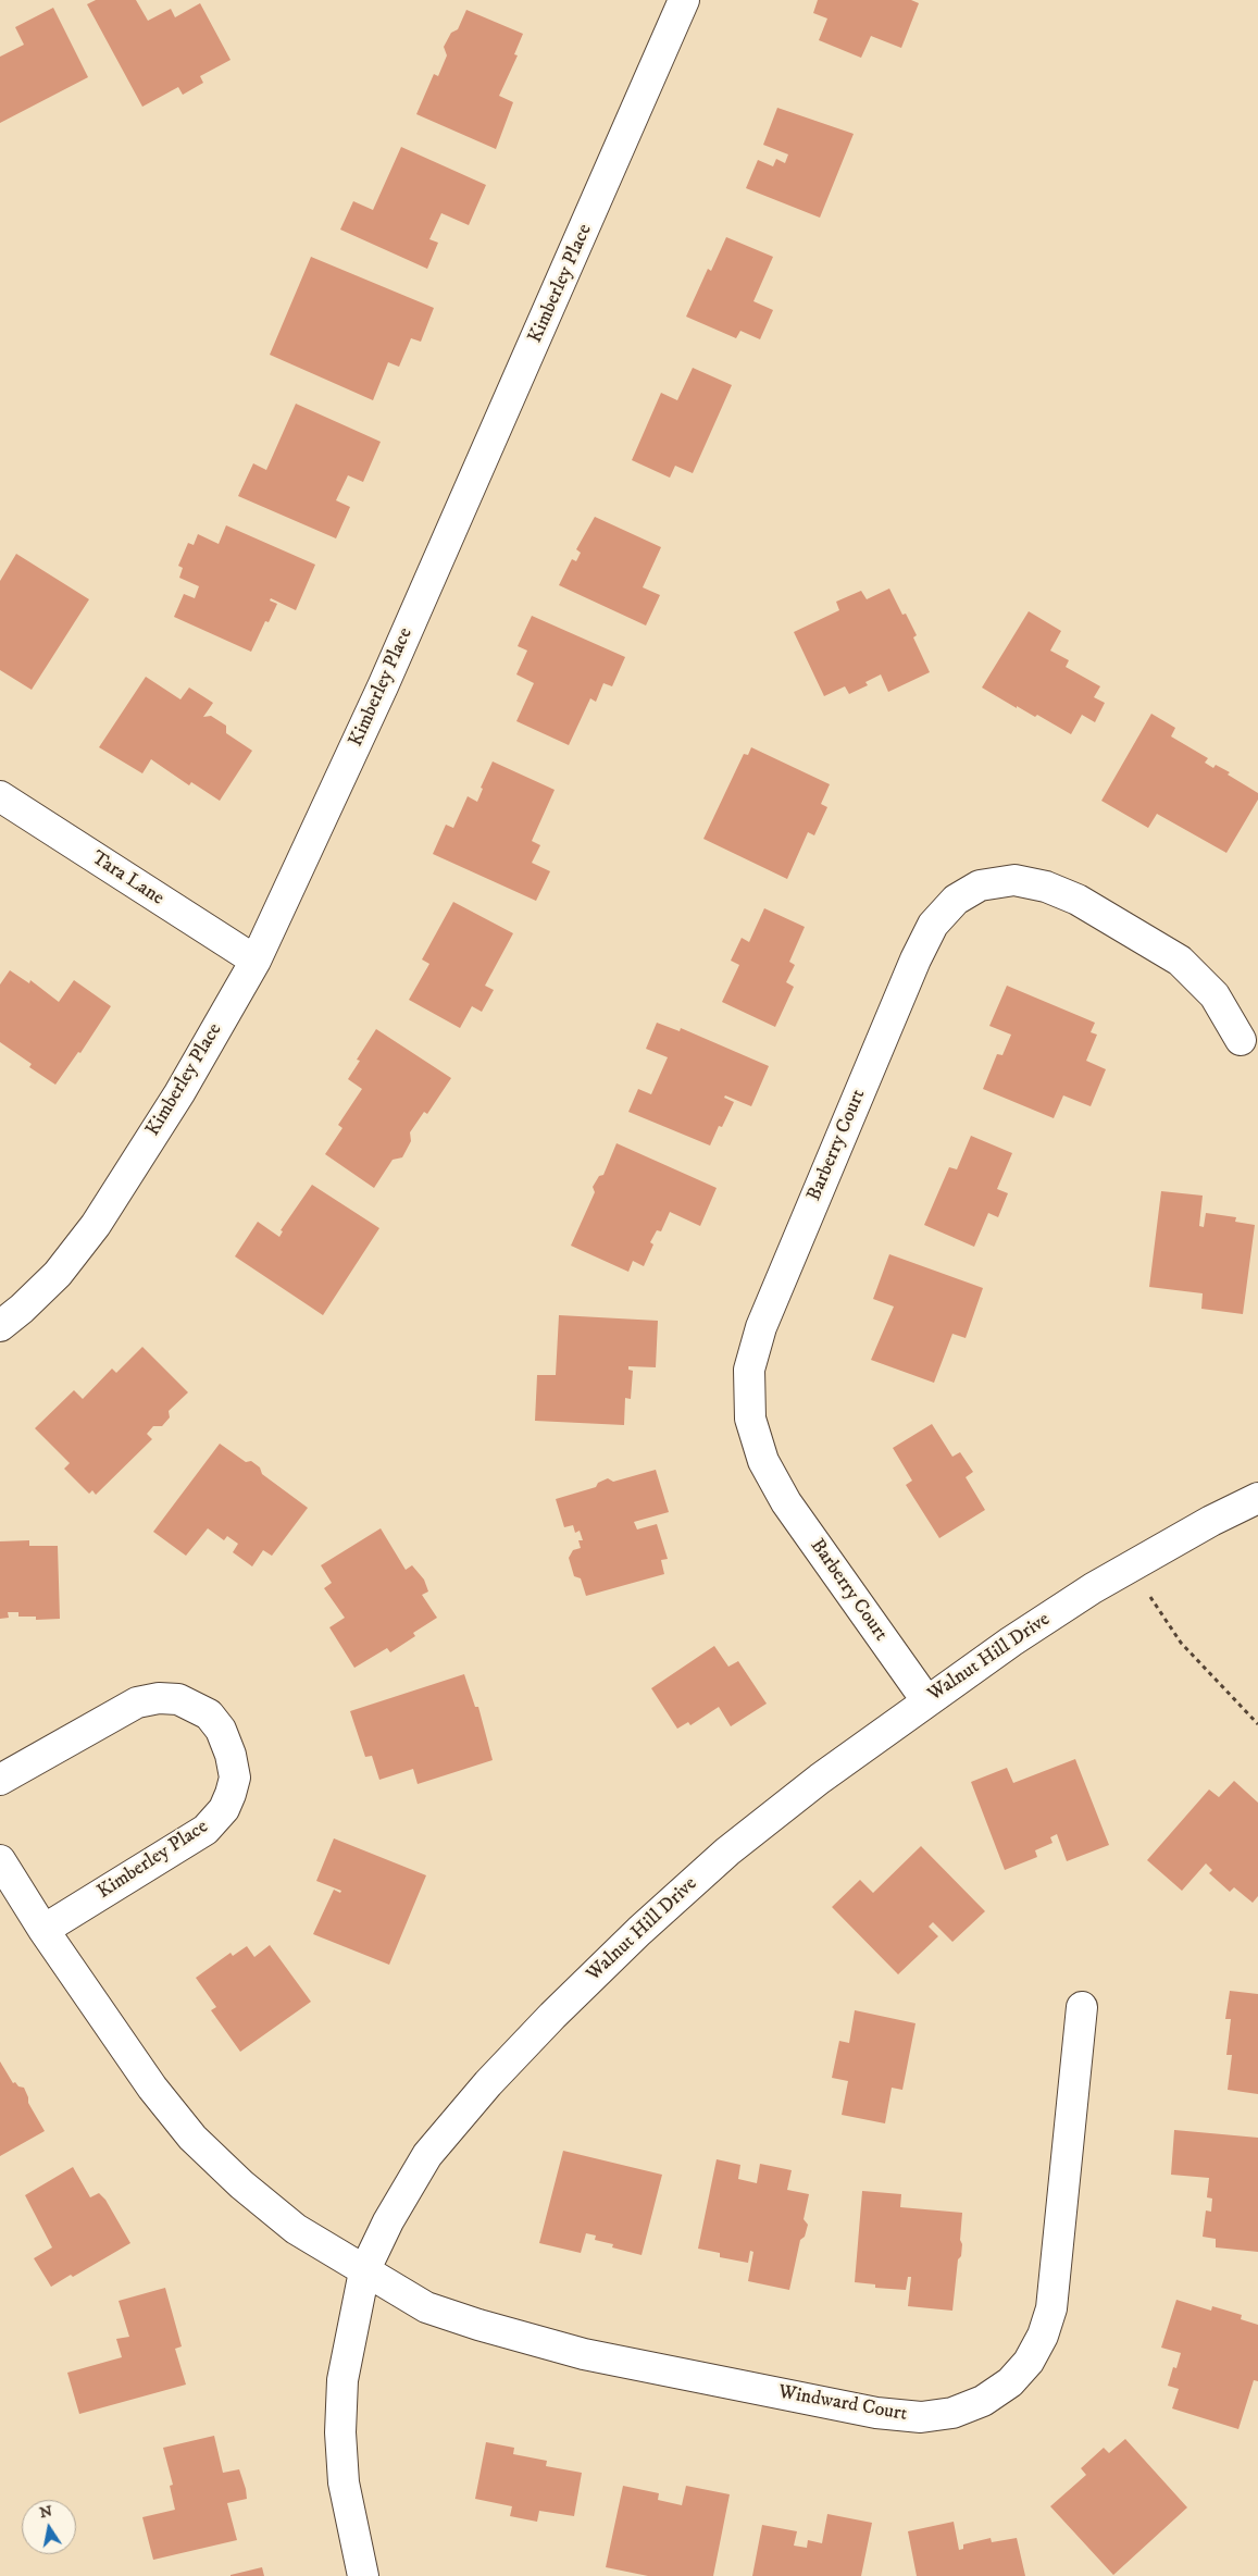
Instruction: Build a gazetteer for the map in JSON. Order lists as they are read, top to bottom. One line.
{"streets":{"street":["Kimberley Place","Tara Lane","Barberry Court","Walnut Hill Drive","Windward Court"]},"crossings":[["Kimberley Place","Tara Lane"],["Barberry Court","Walnut Hill Drive"],["Walnut Hill Drive","Windward Court"]],"north":"top"}
